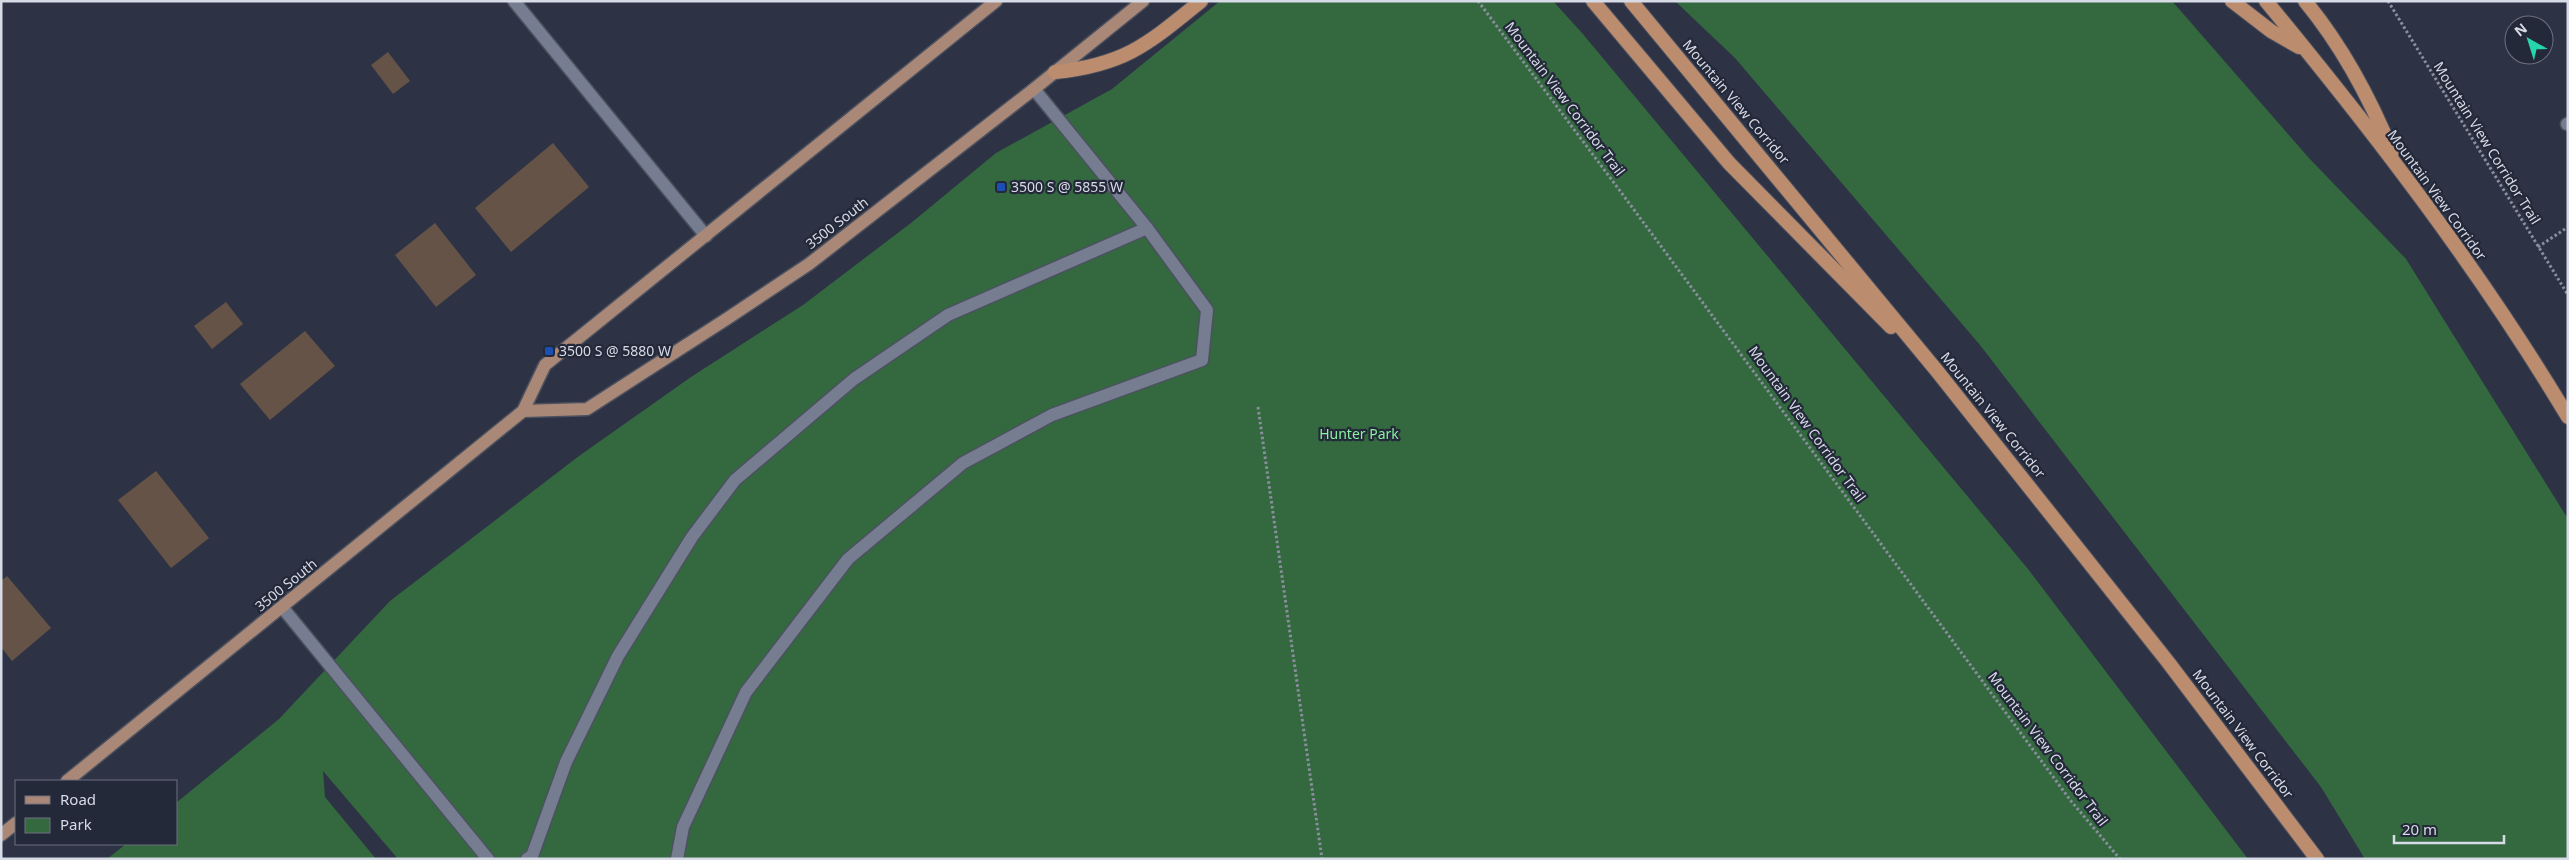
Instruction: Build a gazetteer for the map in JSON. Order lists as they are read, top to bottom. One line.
{"streets":{"highway":["Mountain View Corridor"],"main road":["3500 South"],"path":["Mountain View Corridor Trail"]},"parks":["Hunter Park"],"places":{"transit":["3500 S @ 5855 W","3500 S @ 5880 W"]},"legend":["Road","Park"],"scale_bar":"20 m","north":"top left"}
